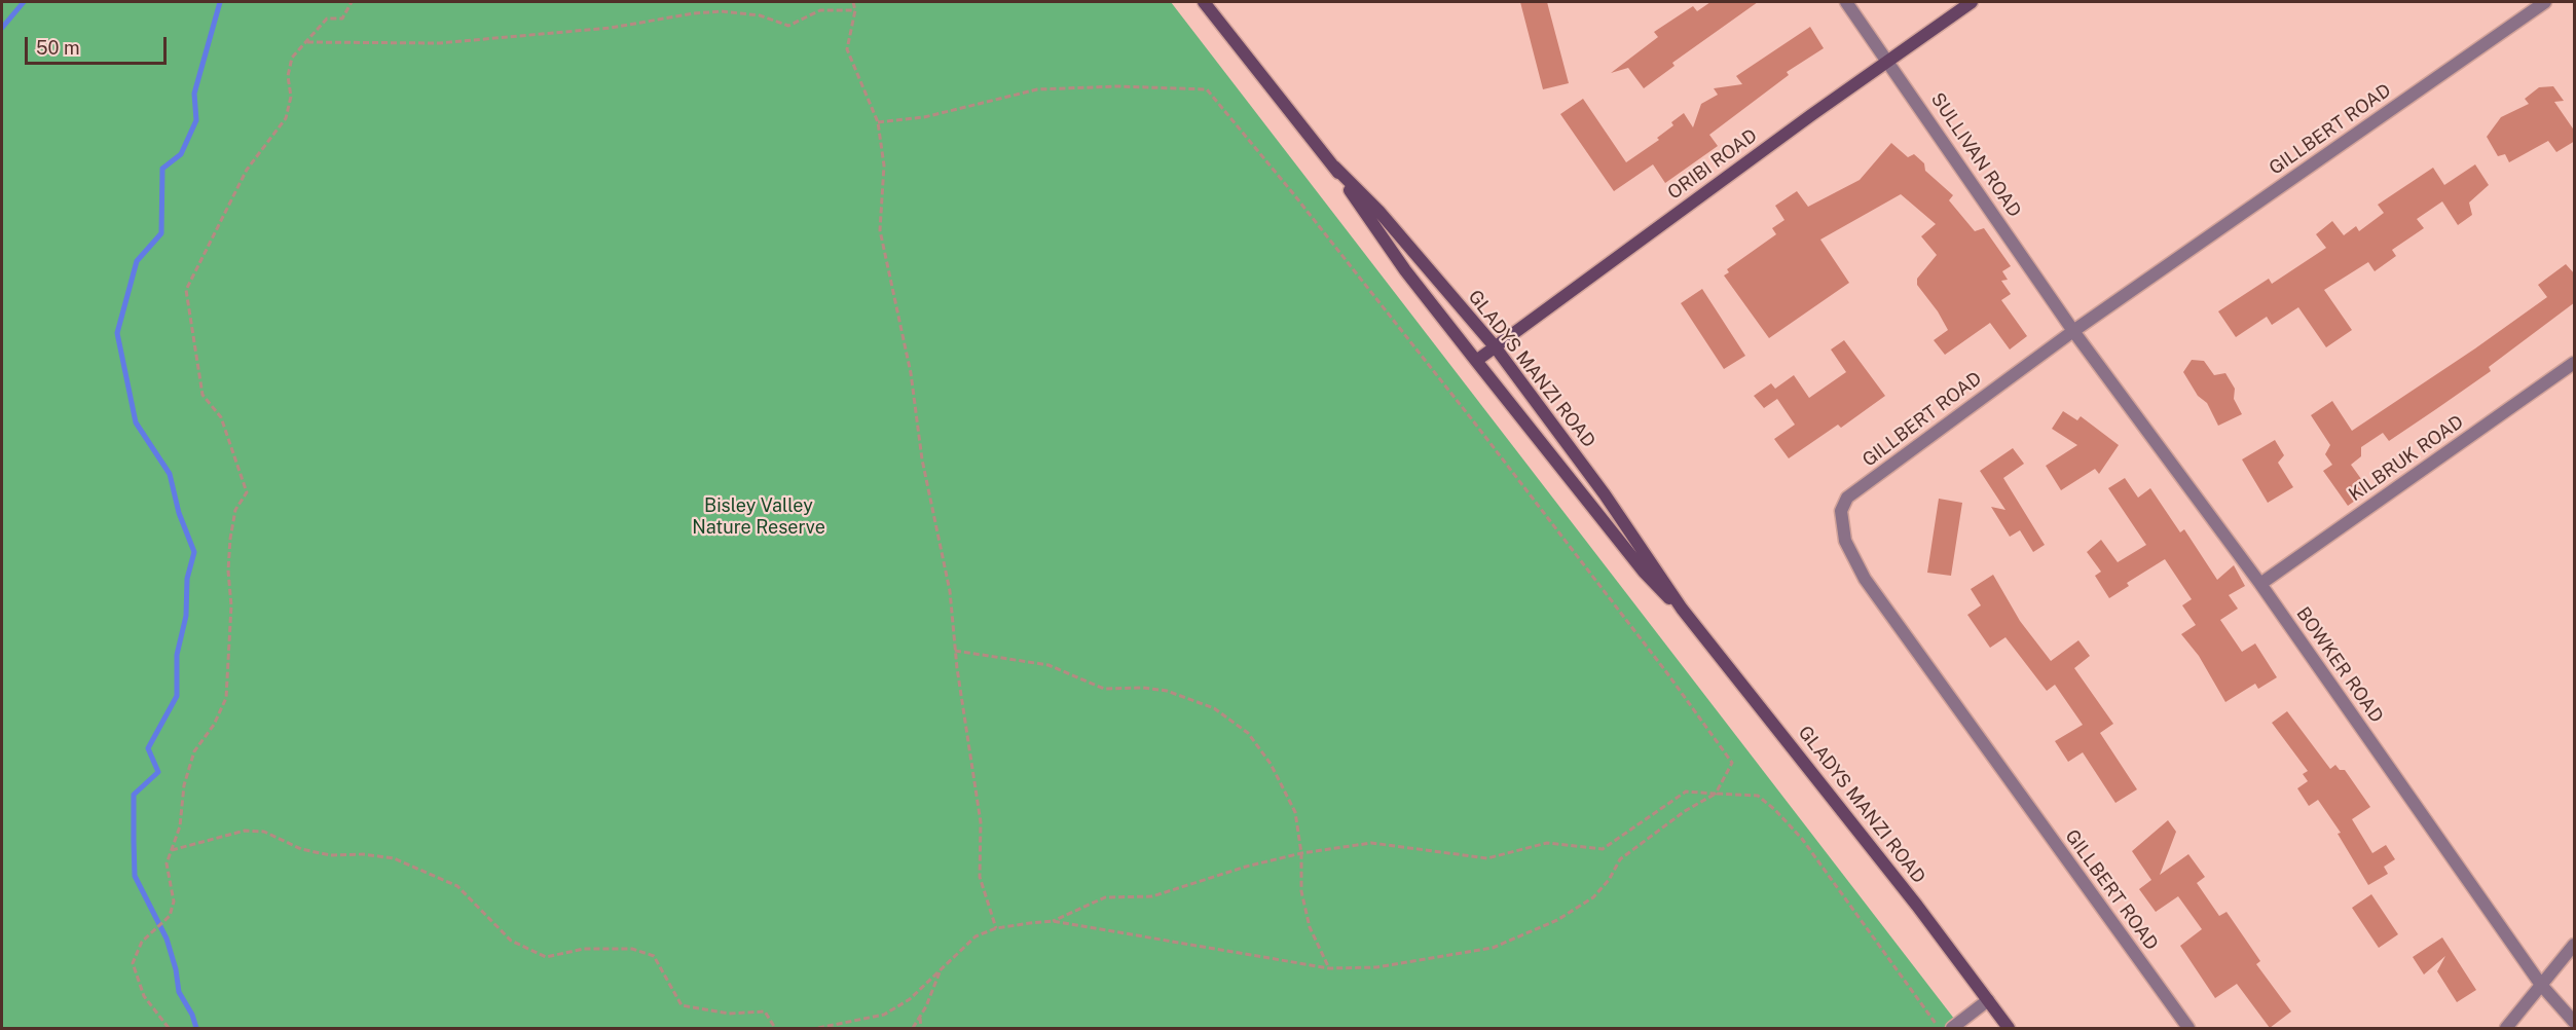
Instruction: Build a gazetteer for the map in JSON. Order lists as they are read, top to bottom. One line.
{"streets":{"main road":["ORIBI ROAD","GLADYS MANZI ROAD"],"street":["GILLBERT ROAD","SULLIVAN ROAD","KILBRUK ROAD","BOWKER ROAD"]},"crossings":[["GILLBERT ROAD","SULLIVAN ROAD"],["GILLBERT ROAD","BOWKER ROAD"],["SULLIVAN ROAD","ORIBI ROAD"],["SULLIVAN ROAD","BOWKER ROAD"],["ORIBI ROAD","GLADYS MANZI ROAD"],["KILBRUK ROAD","BOWKER ROAD"]],"parks":["Bisley Valley Nature Reserve"],"scale_bar":"50 m"}
